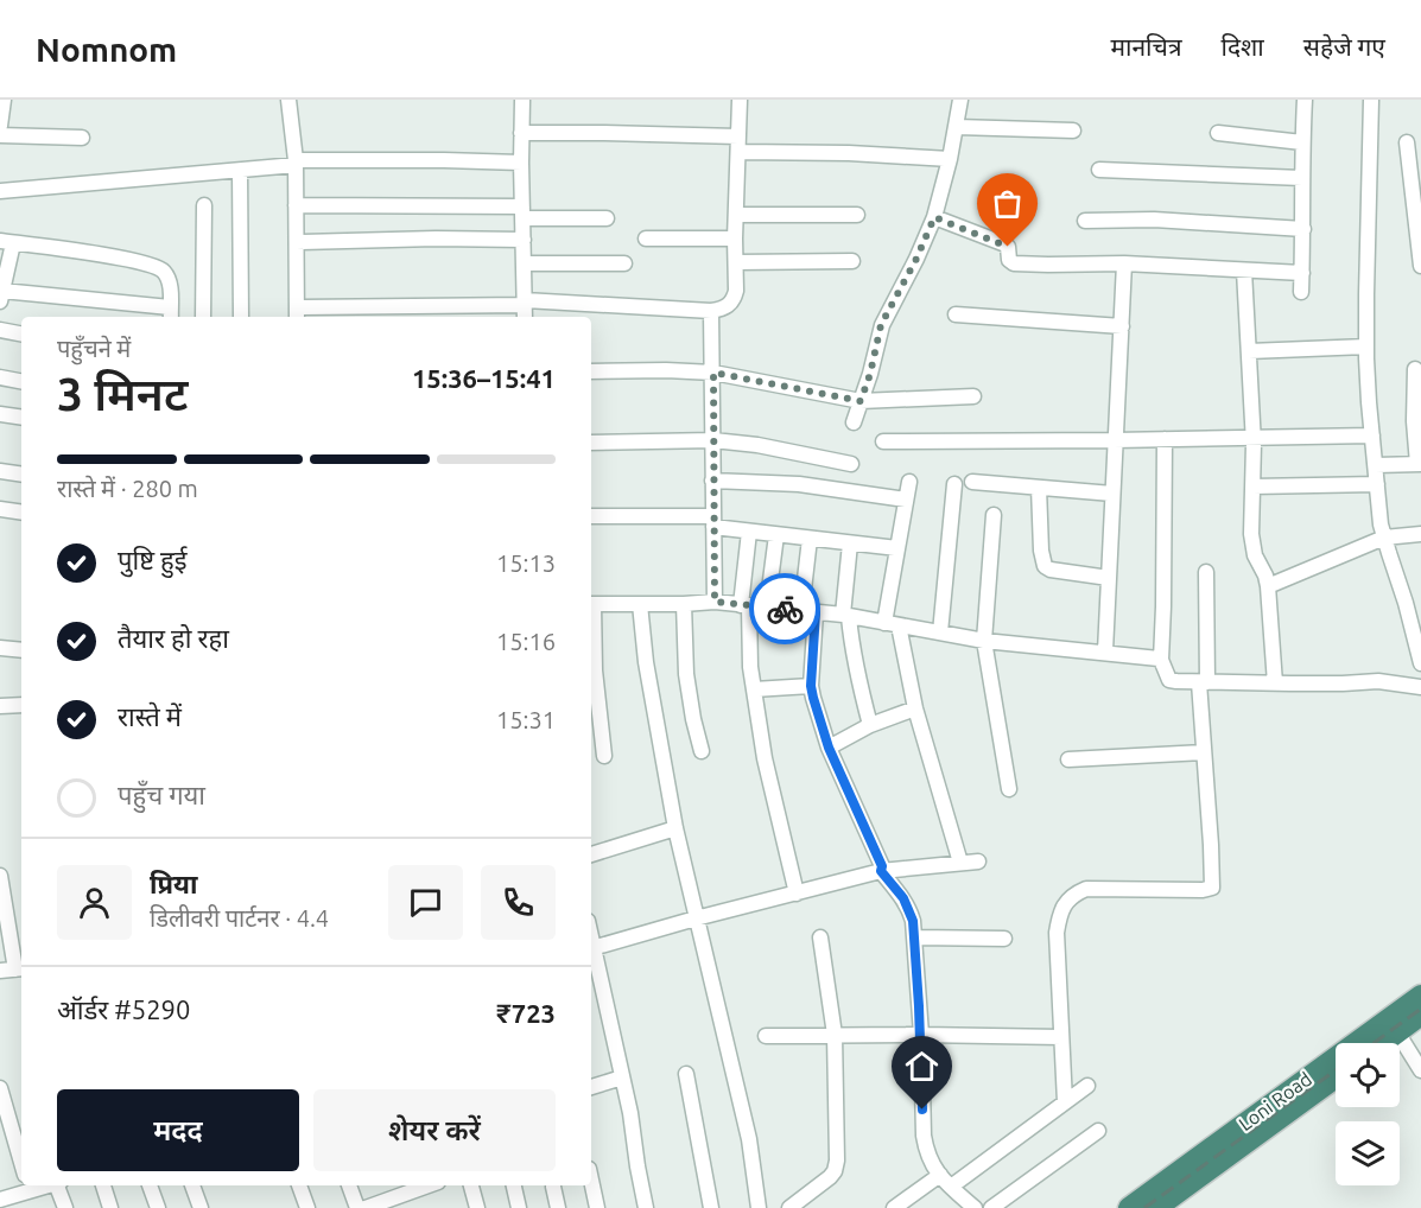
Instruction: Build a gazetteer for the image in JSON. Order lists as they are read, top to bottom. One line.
{"streets":{"highway":["Loni Road"]},"page":{"header":"Nomnom","nav":["मानचित्र","दिशा","सहेजे गए"],"heading":["3 मिनट","पहुँचने में","15:36–15:41"],"panel":["प्रिया","डिलीवरी पार्टनर · 4.4","ऑर्डर #5290","₹723"],"bar":"रास्ते में · 280 m","list":[["पुष्टि हुई","15:13"],["तैयार हो रहा","15:16"],["रास्ते में","15:31"],"पहुँच गया"],"buttons":["मदद","शेयर करें"]}}
